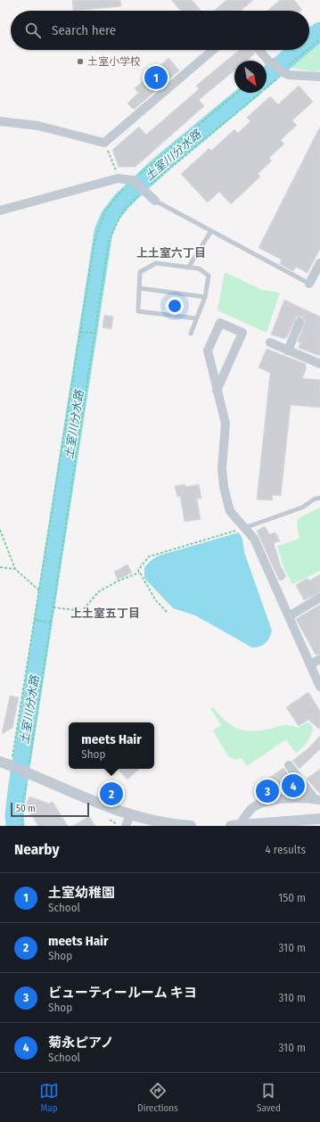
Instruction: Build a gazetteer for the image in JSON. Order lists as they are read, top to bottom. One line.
{"districts":["上土室六丁目","上土室五丁目"],"water":["土室川分水路"],"places":["土室小学校"],"scale_bar":"50 m","north":"bottom right","page":{"search":"Search here","pins":["1","4","3","2"],"popup":["meets Hair","Shop"],"scale":"50 m","heading":["Nearby","4 results"],"list":[{"mark":"1","name":"土室幼稚園","note":"School","value":"150 m"},{"mark":"2","name":"meets Hair","note":"Shop","value":"310 m"},{"mark":"3","name":"ビューティールーム キヨ","note":"Shop","value":"310 m"},{"mark":"4","name":"菊永ピアノ","note":"School","value":"310 m"}],"nav":["Map","Directions","Saved"]}}
